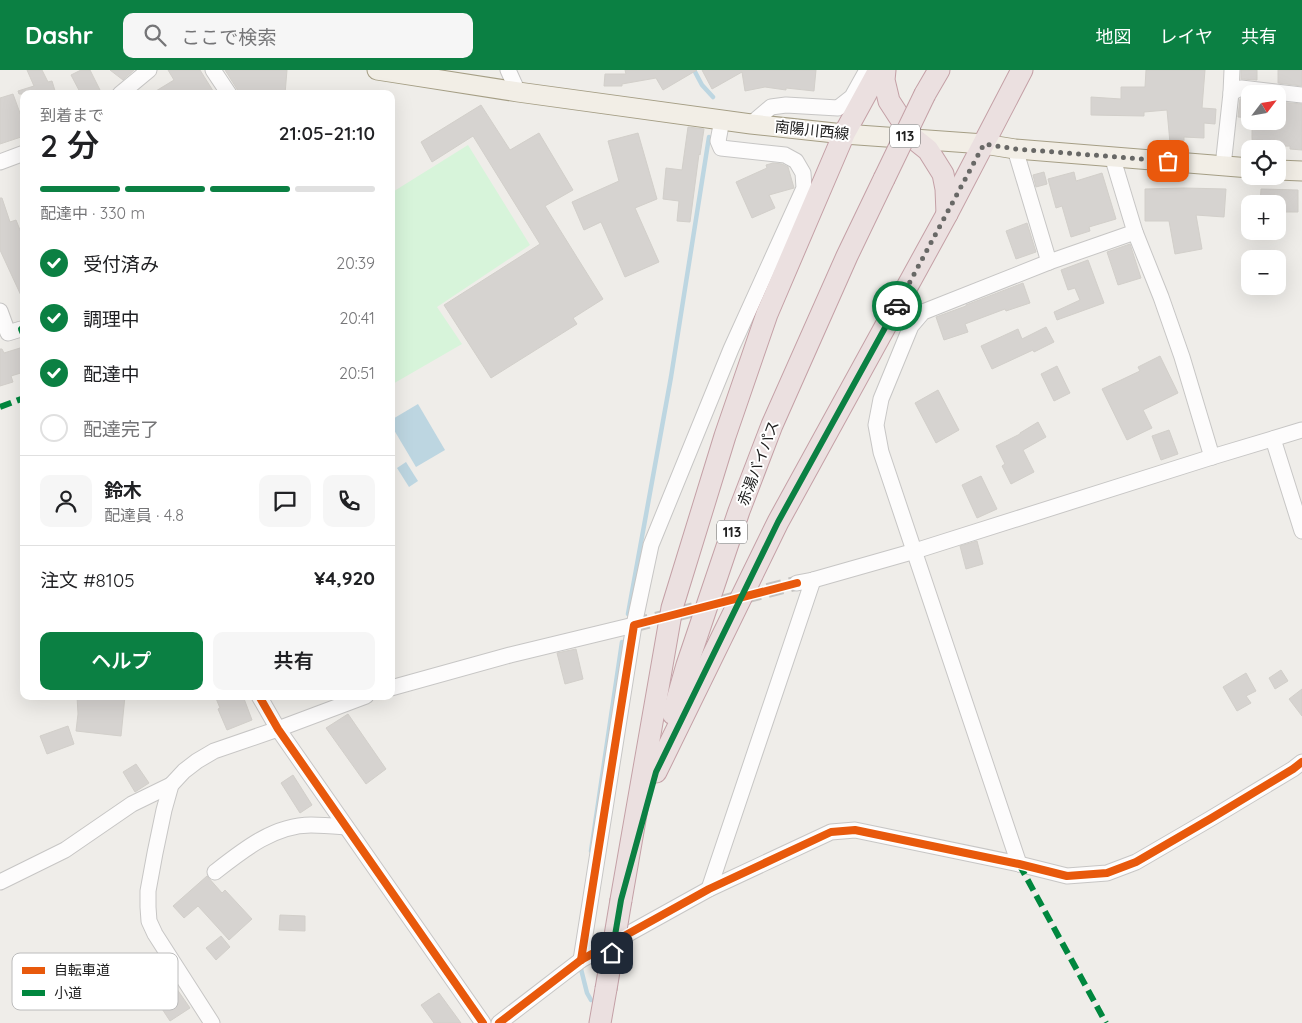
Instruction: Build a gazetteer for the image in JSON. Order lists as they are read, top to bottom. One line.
{"streets":{"highway":["113","赤湯バイパス"],"main road":["南陽川西線"]},"legend":["自転車道","小道"],"north":"top right","page":{"header":"Dashr","search":"ここで検索","nav":["地図","レイヤ","共有"],"map_buttons":["+","−"],"heading":["2 分","到着まで","21:05–21:10"],"panel":["鈴木","配達員 · 4.8","注文 #8105","¥4,920"],"bar":"配達中 · 330 m","list":[["受付済み","20:39"],["調理中","20:41"],["配達中","20:51"],"配達完了"],"buttons":["ヘルプ","共有"]}}
